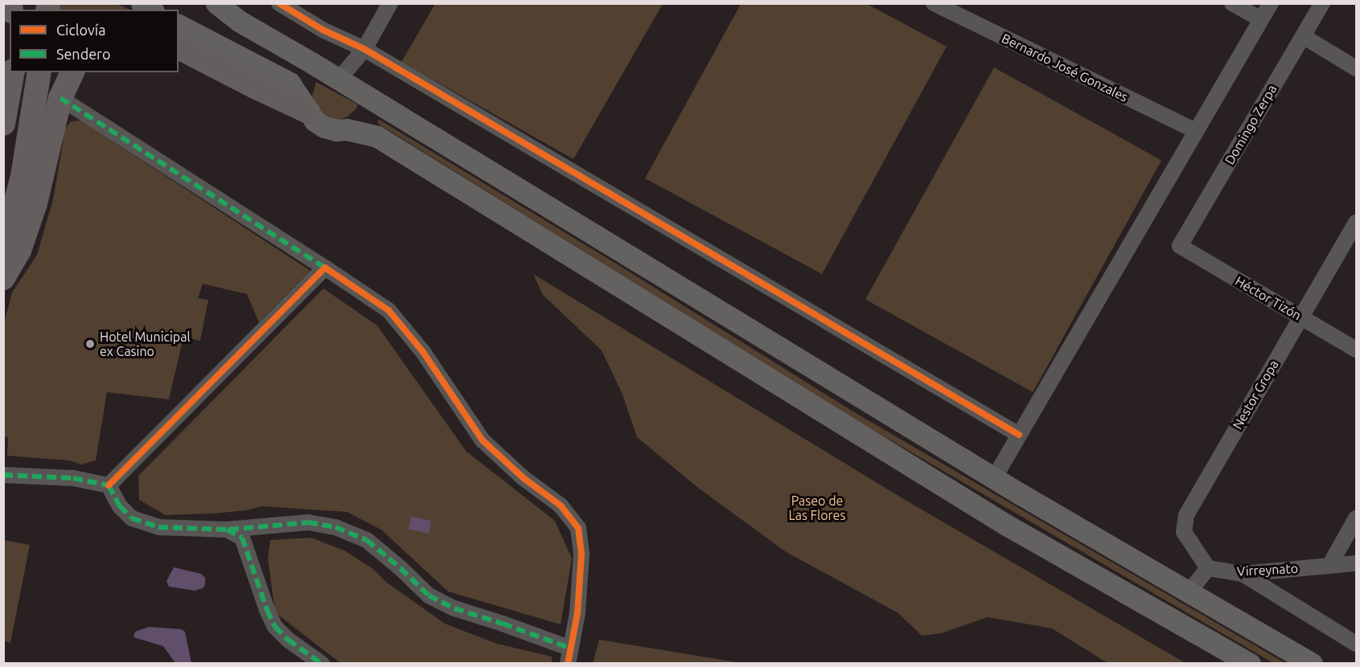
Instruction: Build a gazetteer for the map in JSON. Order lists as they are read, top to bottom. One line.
{"streets":{"street":["Bernardo José Gonzales","Domingo Zerpa","Héctor Tizón","Nestor Gropa","Virreynato"]},"crossings":[["Domingo Zerpa","Héctor Tizón"],["Héctor Tizón","Nestor Gropa"],["Nestor Gropa","Virreynato"]],"parks":["Paseo de Las Flores"],"places":["Hotel Municipal ex Casino"],"legend":["Ciclovía","Sendero"]}
